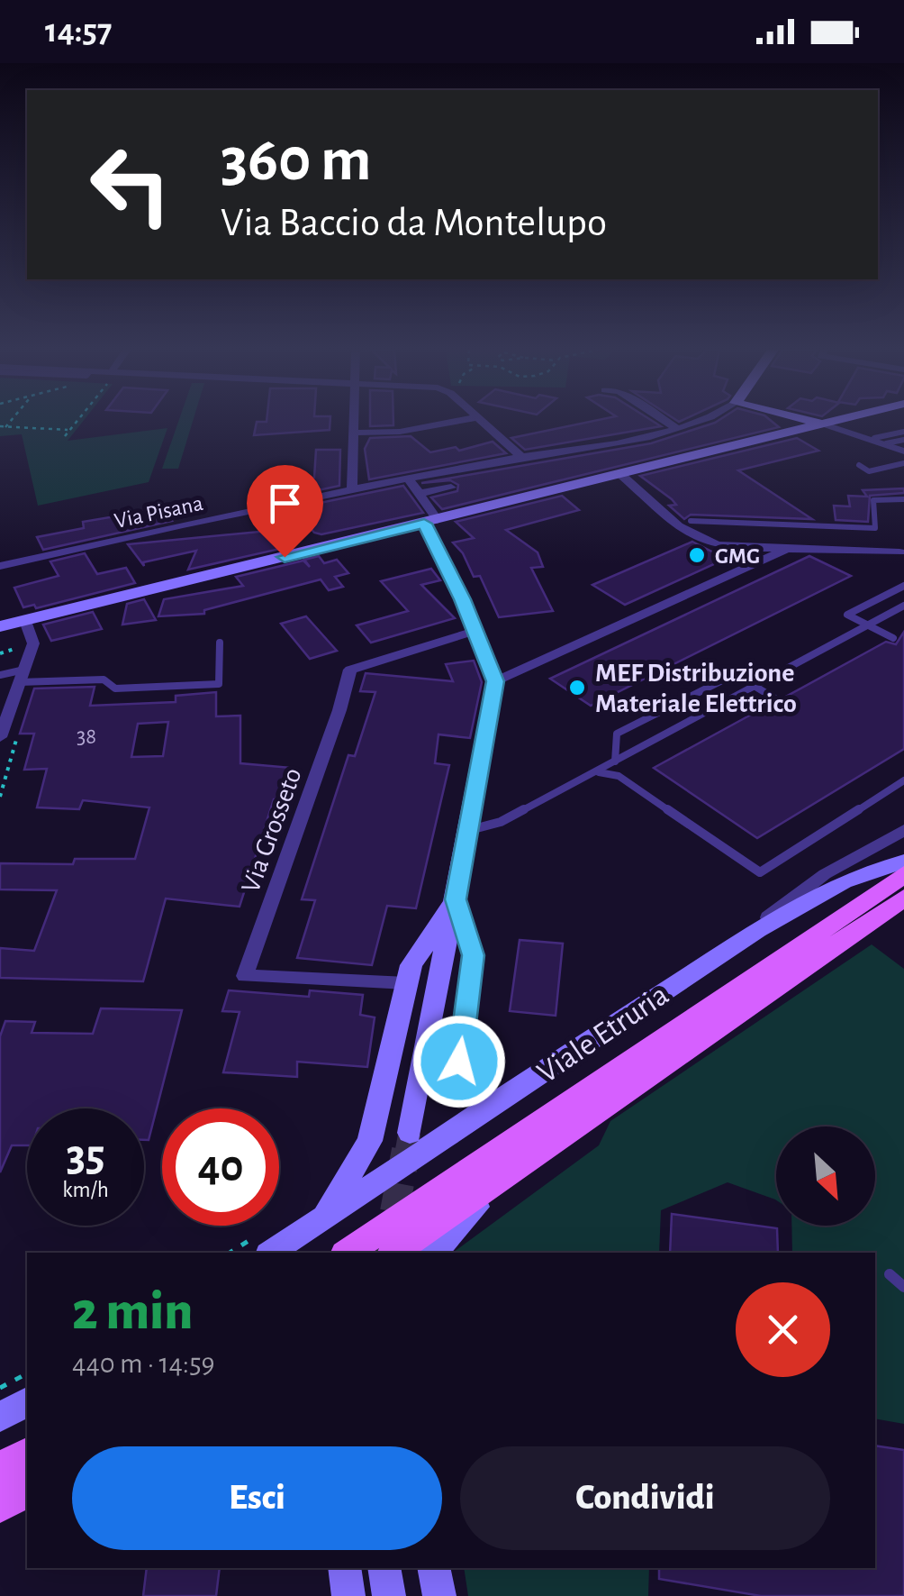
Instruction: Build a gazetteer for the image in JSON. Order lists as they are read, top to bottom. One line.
{"streets":{"main road":["Viale Etruria"],"street":["Via Pisana","Via Grosseto"]},"places":["GMG","MEF Distribuzione Materiale Elettrico"],"house_numbers":["38"],"north":"bottom right","page":{"status":"14:57","turn":["360 m","Via Baccio da Montelupo"],"speed":"35 km/h","limit":"40","heading":["2 min","440 m · 14:59"],"buttons":["Esci","Condividi"]}}
